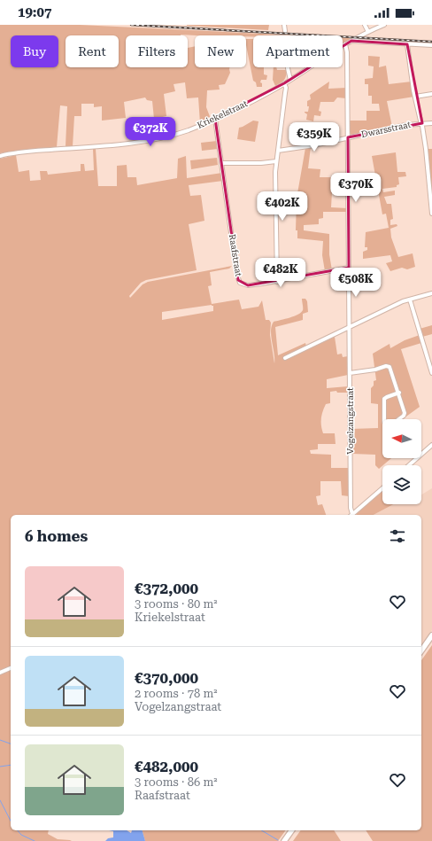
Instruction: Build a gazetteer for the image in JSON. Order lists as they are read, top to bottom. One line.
{"streets":{"street":["Kriekelstraat","Dwarsstraat","Raafstraat","Vogelzangstraat"]},"crossings":[["Kriekelstraat","Raafstraat"],["Kriekelstraat","Vogelzangstraat"],["Dwarsstraat","Vogelzangstraat"],["Raafstraat","Vogelzangstraat"]],"north":"left","page":{"status":"19:07","chip":["Buy","Rent","Filters","New","Apartment"],"price":["€372K","€359K","€370K","€402K","€482K","€508K"],"heading":"6 homes","list":[{"name":"€372,000","note":"3 rooms · 80 m² · Kriekelstraat"},{"name":"€370,000","note":"2 rooms · 78 m² · Vogelzangstraat"},{"name":"€482,000","note":"3 rooms · 86 m² · Raafstraat"}]}}
